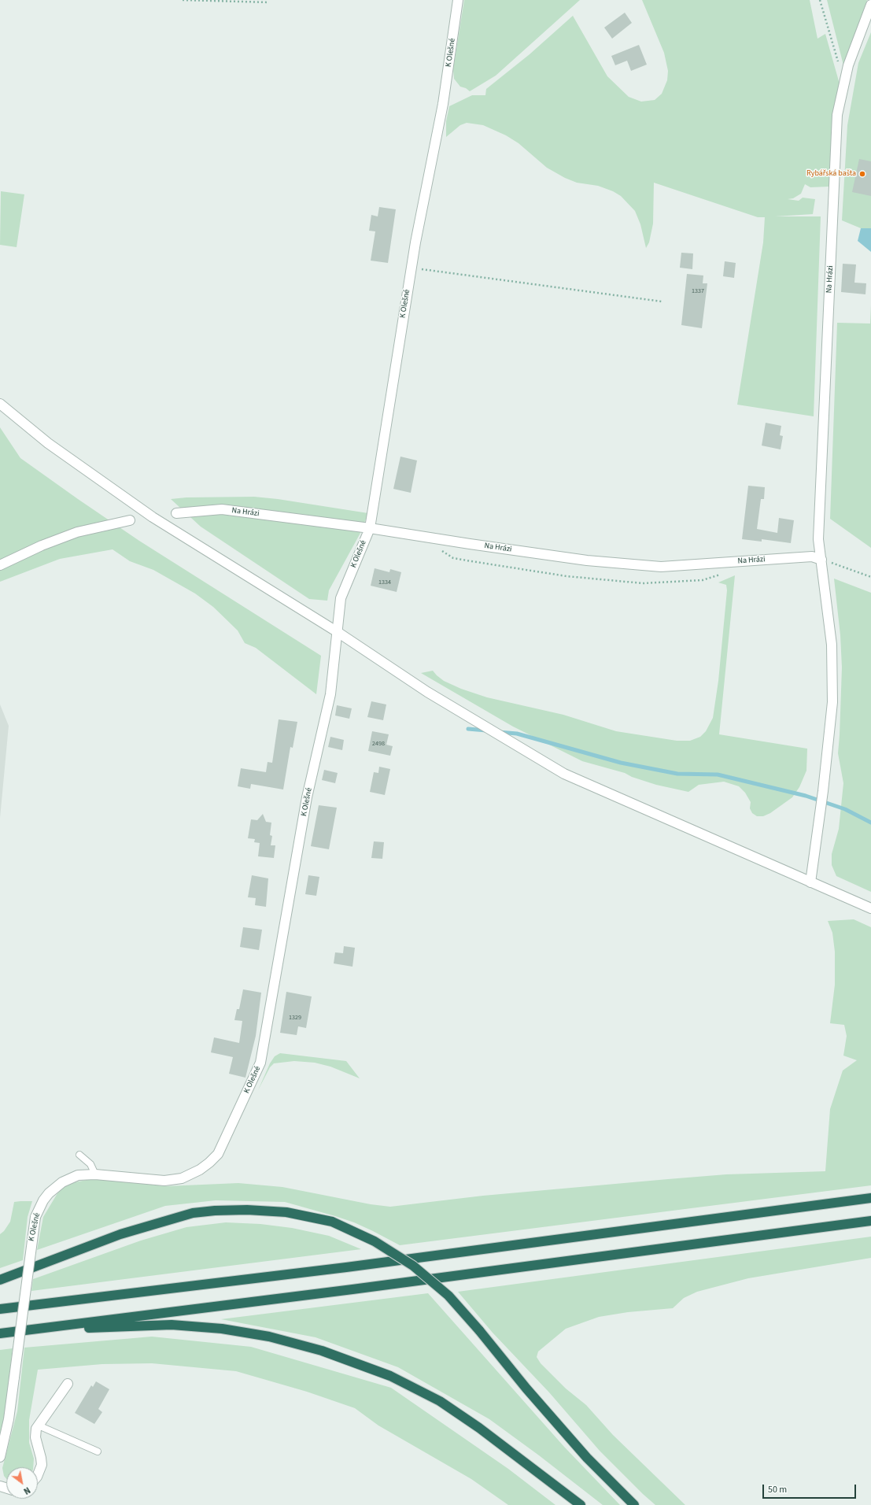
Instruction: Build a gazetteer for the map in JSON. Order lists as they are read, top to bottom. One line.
{"streets":{"street":["K Olešné","Na Hrázi"]},"crossings":[["K Olešné","Na Hrázi"]],"places":["Rybářská bašta"],"house_numbers":["1337","1334","2498","1329"],"scale_bar":"50 m","north":"bottom right"}
